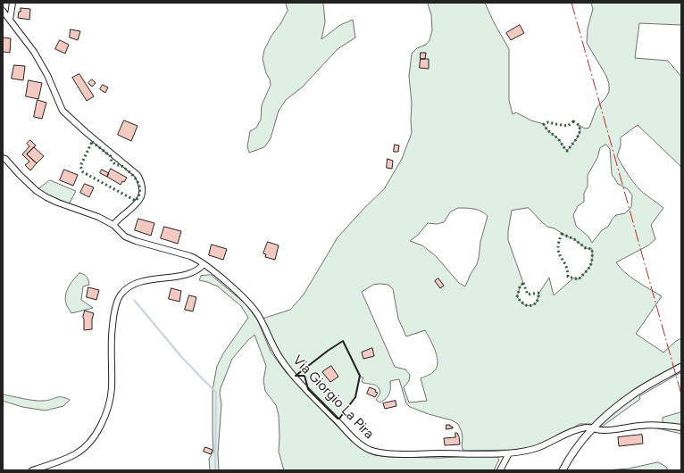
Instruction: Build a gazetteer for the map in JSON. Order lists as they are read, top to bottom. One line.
{"streets":{"street":["Via Giorgio La Pira"]}}
